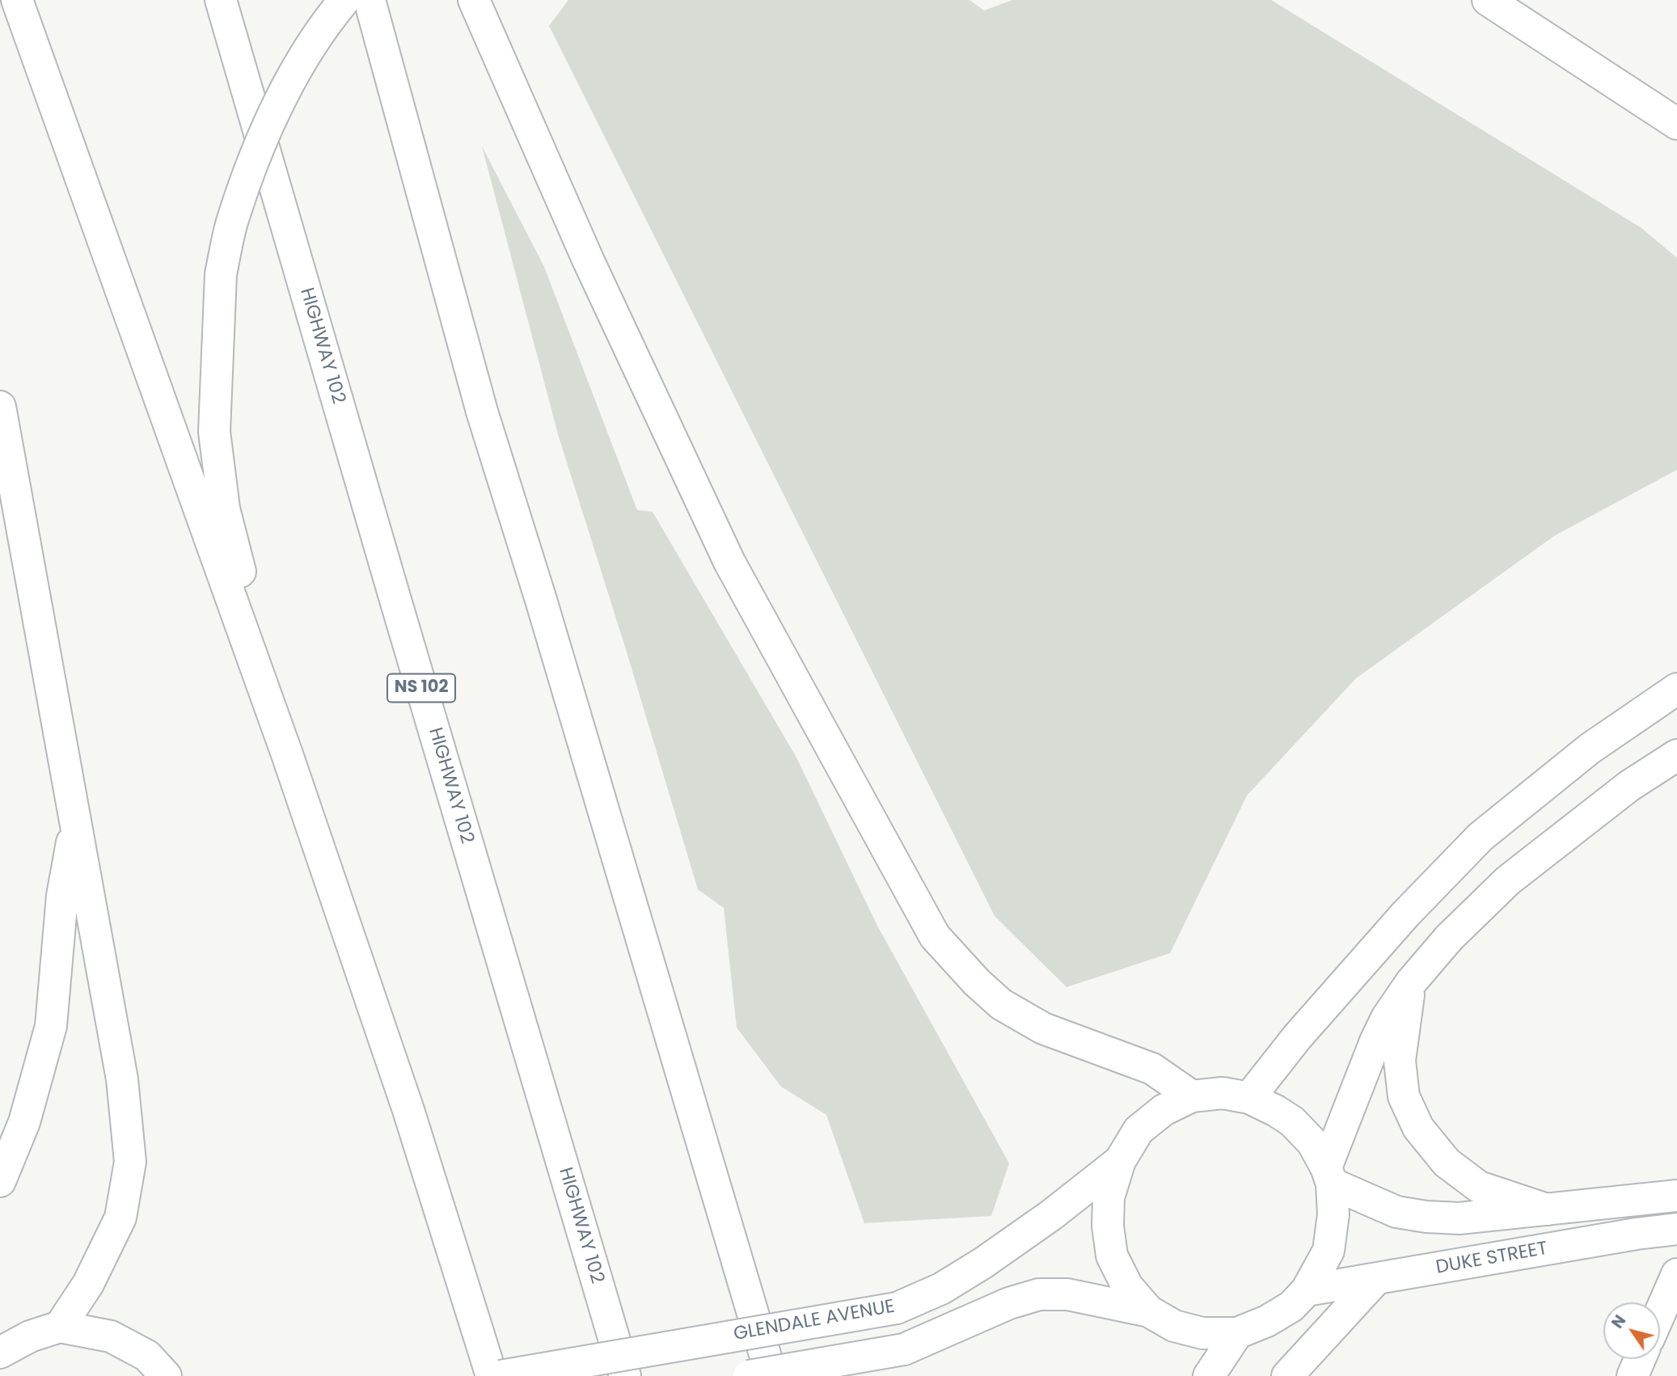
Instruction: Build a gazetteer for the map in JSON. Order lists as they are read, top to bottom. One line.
{"streets":{"main road":["HIGHWAY 102","NS 102","DUKE STREET","GLENDALE AVENUE"]},"north":"top left"}
